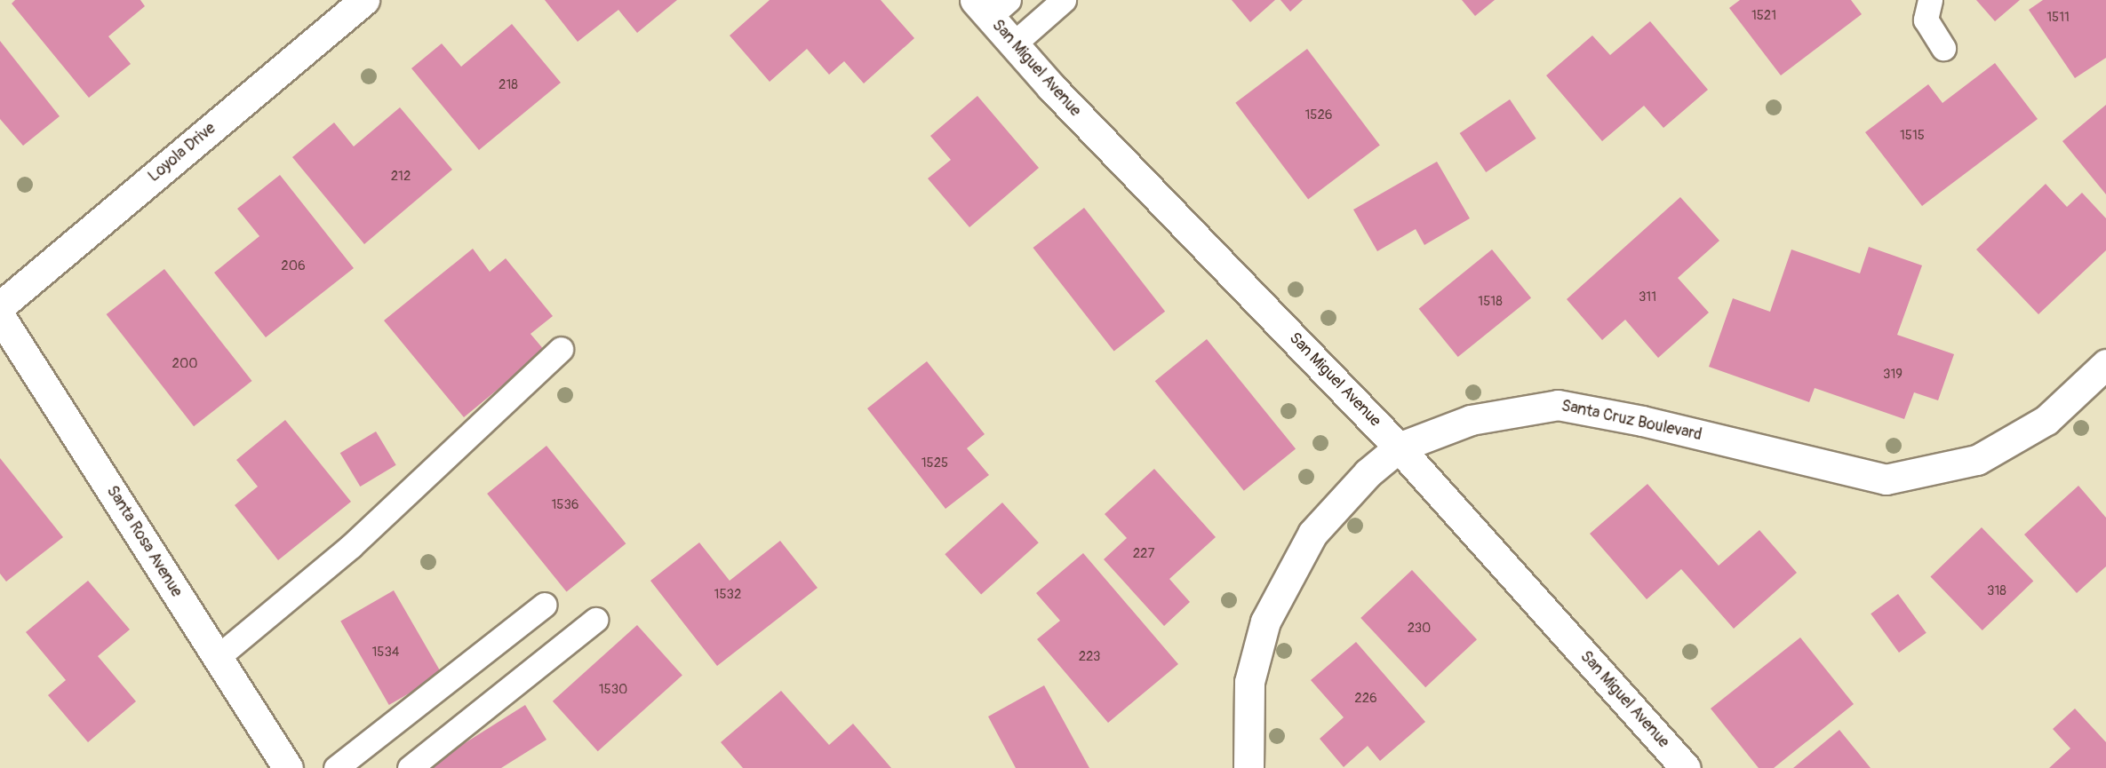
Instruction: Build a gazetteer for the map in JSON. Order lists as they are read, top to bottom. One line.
{"streets":{"street":["San Miguel Avenue","Loyola Drive","Santa Cruz Boulevard","Santa Rosa Avenue"]},"crossings":[["San Miguel Avenue","Santa Cruz Boulevard"]],"house_numbers":["1521","1511","218","1526","1515","212","206","311","1518","200","319","1525","1536","227","318","1532","230","1534","223","1530","226"]}
